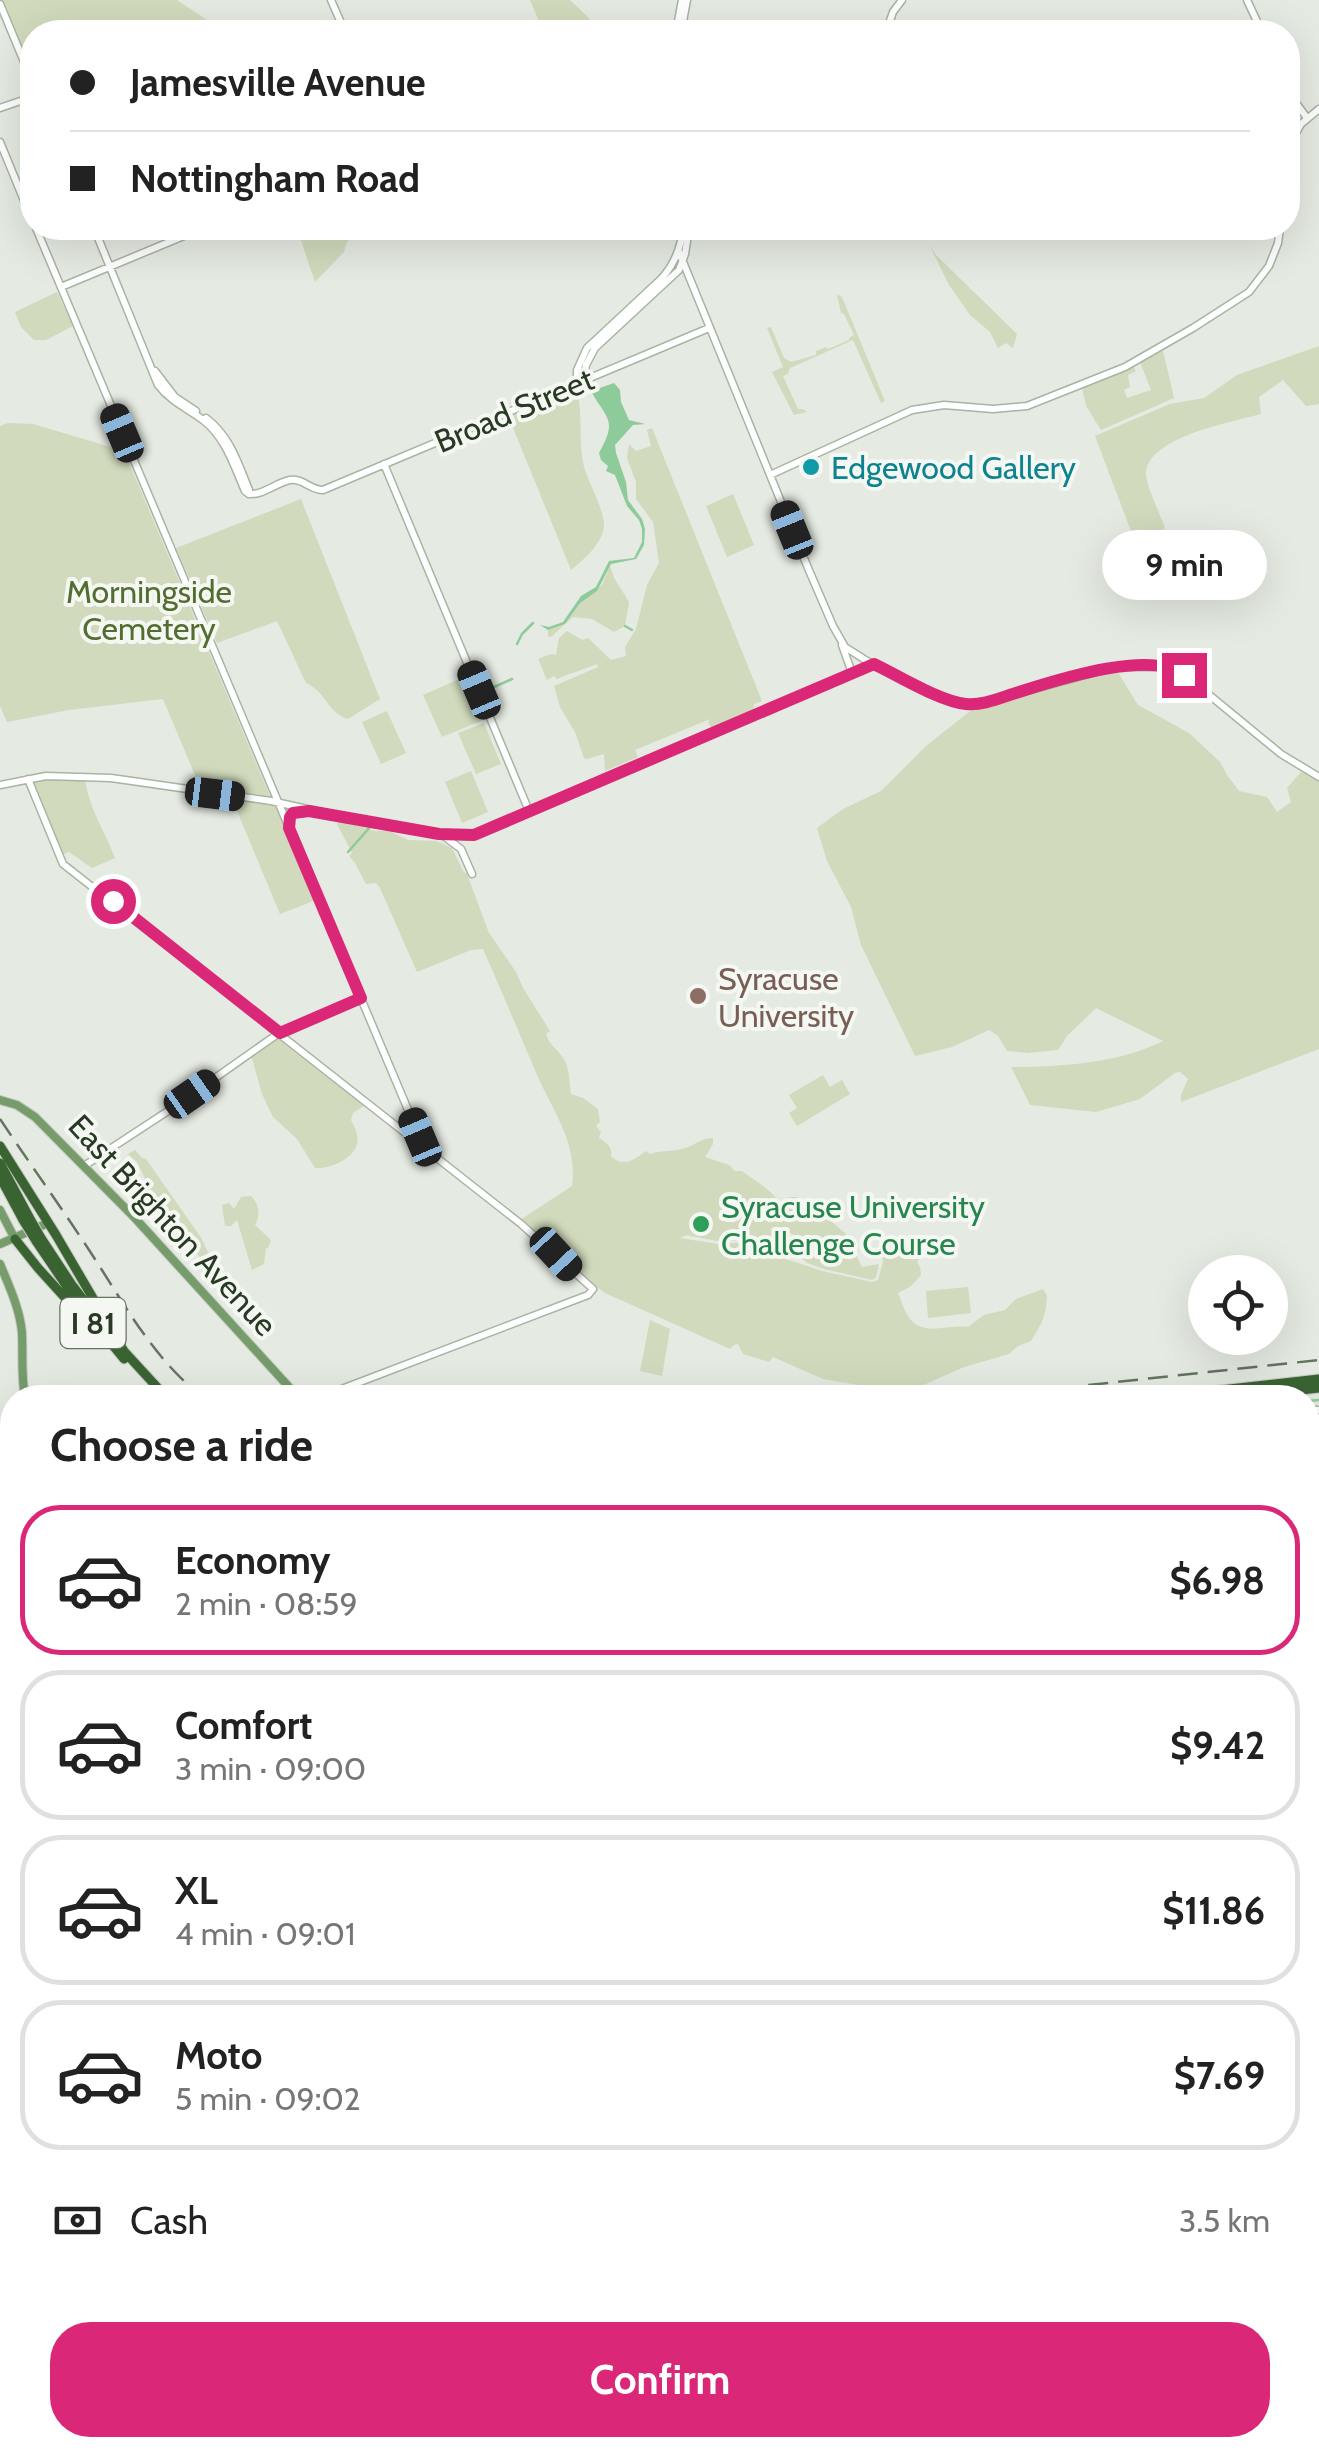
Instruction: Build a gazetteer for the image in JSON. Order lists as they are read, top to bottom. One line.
{"streets":{"highway":["I 81"],"main road":["East Brighton Avenue"],"street":["Broad Street"]},"parks":["Morningside Cemetery"],"places":["Edgewood Gallery","Syracuse University","Syracuse University Challenge Course"],"page":{"banner":["Jamesville Avenue","Nottingham Road"],"bubble":"9 min","heading":"Choose a ride","list":[{"name":"Economy","note":"2 min · 08:59","value":"$6.98"},{"name":"Comfort","note":"3 min · 09:00","value":"$9.42"},{"name":"XL","note":"4 min · 09:01","value":"$11.86"},{"name":"Moto","note":"5 min · 09:02","value":"$7.69"}],"pay":["Cash","3.5 km"],"buttons":"Confirm"}}
